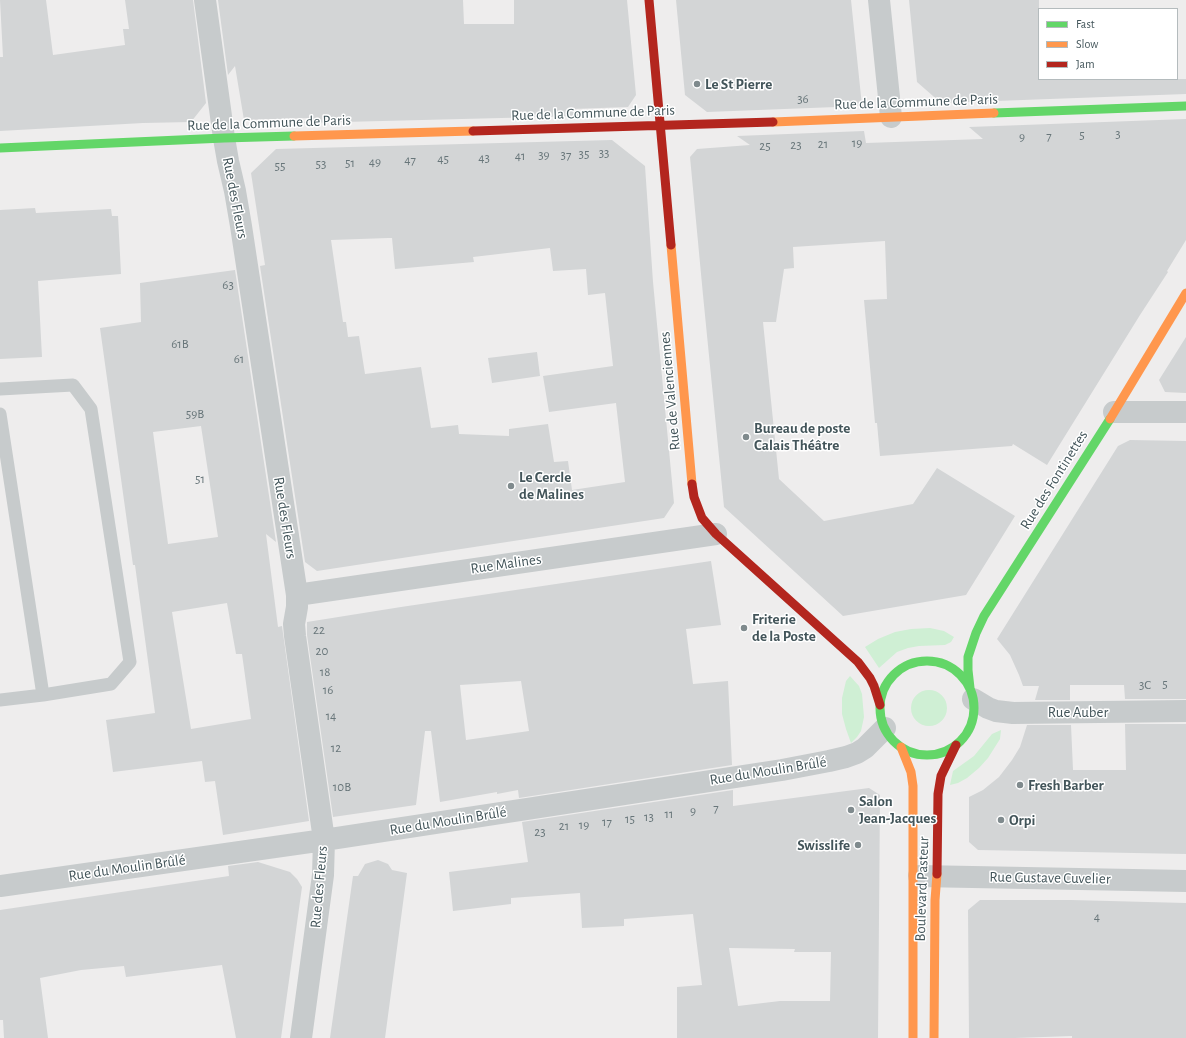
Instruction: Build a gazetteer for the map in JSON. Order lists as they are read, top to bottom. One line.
{"streets":{"main road":["Rue de la Commune de Paris","Rue de Valenciennes","Rue des Fontinettes","Boulevard Pasteur"],"street":["Rue des Fleurs","Rue Malines","Rue Auber","Rue du Moulin Brûlé","Rue Gustave Cuvelier"]},"crossings":[["Rue de la Commune de Paris","Rue des Fleurs"],["Rue de la Commune de Paris","Rue de Valenciennes"],["Rue des Fleurs","Rue Malines"],["Rue des Fleurs","Rue du Moulin Brûlé"],["Rue de Valenciennes","Rue des Fontinettes"],["Rue de Valenciennes","Rue Malines"],["Rue de Valenciennes","Rue Auber"],["Rue de Valenciennes","Rue du Moulin Brûlé"],["Rue de Valenciennes","Boulevard Pasteur"],["Rue des Fontinettes","Rue Auber"],["Rue des Fontinettes","Rue du Moulin Brûlé"],["Rue des Fontinettes","Boulevard Pasteur"],["Rue Auber","Rue du Moulin Brûlé"],["Rue Auber","Boulevard Pasteur"],["Rue du Moulin Brûlé","Boulevard Pasteur"],["Rue Gustave Cuvelier","Boulevard Pasteur"]],"places":["Le St Pierre","Bureau de poste Calais Théâtre","Le Cercle de Malines","Friterie de la Poste","Fresh Barber","Salon Jean-Jacques","Orpi","Swisslife"],"house_numbers":["36","3","5","7","9","19","21","23","25","33","35","39","37","41","43","45","47","49","51","53","55","63","61B","61","59B","51","22","20","18","5","3C","16","14","12","10B","7","9","11","13","15","17","19","21","23","4"],"legend":["Fast","Slow","Jam"]}
